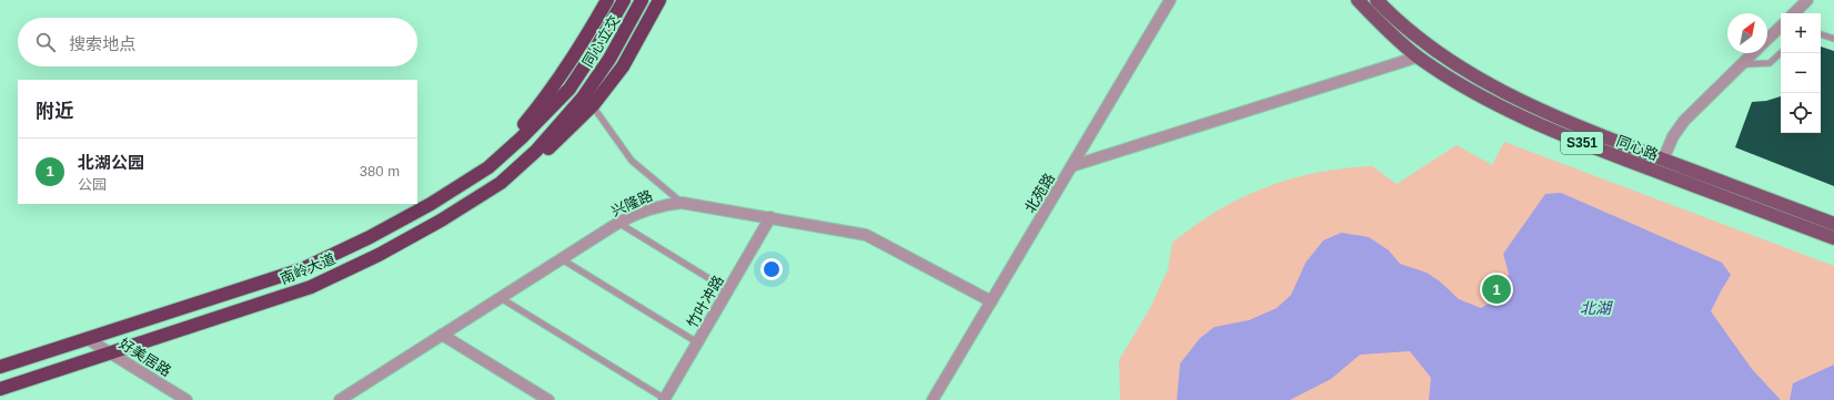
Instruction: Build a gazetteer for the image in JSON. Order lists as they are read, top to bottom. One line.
{"streets":{"highway":["同心立交","南岭大道"],"main road":["S351","同心路"],"street":["北苑路","兴隆路","竹叶冲路","好美居路"]},"crossings":[["同心立交","南岭大道"],["北苑路","兴隆路"],["兴隆路","竹叶冲路"],["南岭大道","好美居路"]],"water":["北湖"],"north":"top right","page":{"map_buttons":["+","−"],"search":"搜索地点","heading":"附近","list":[{"mark":"1","name":"北湖公园","note":"公园","value":"380 m"}],"pins":"1"}}
